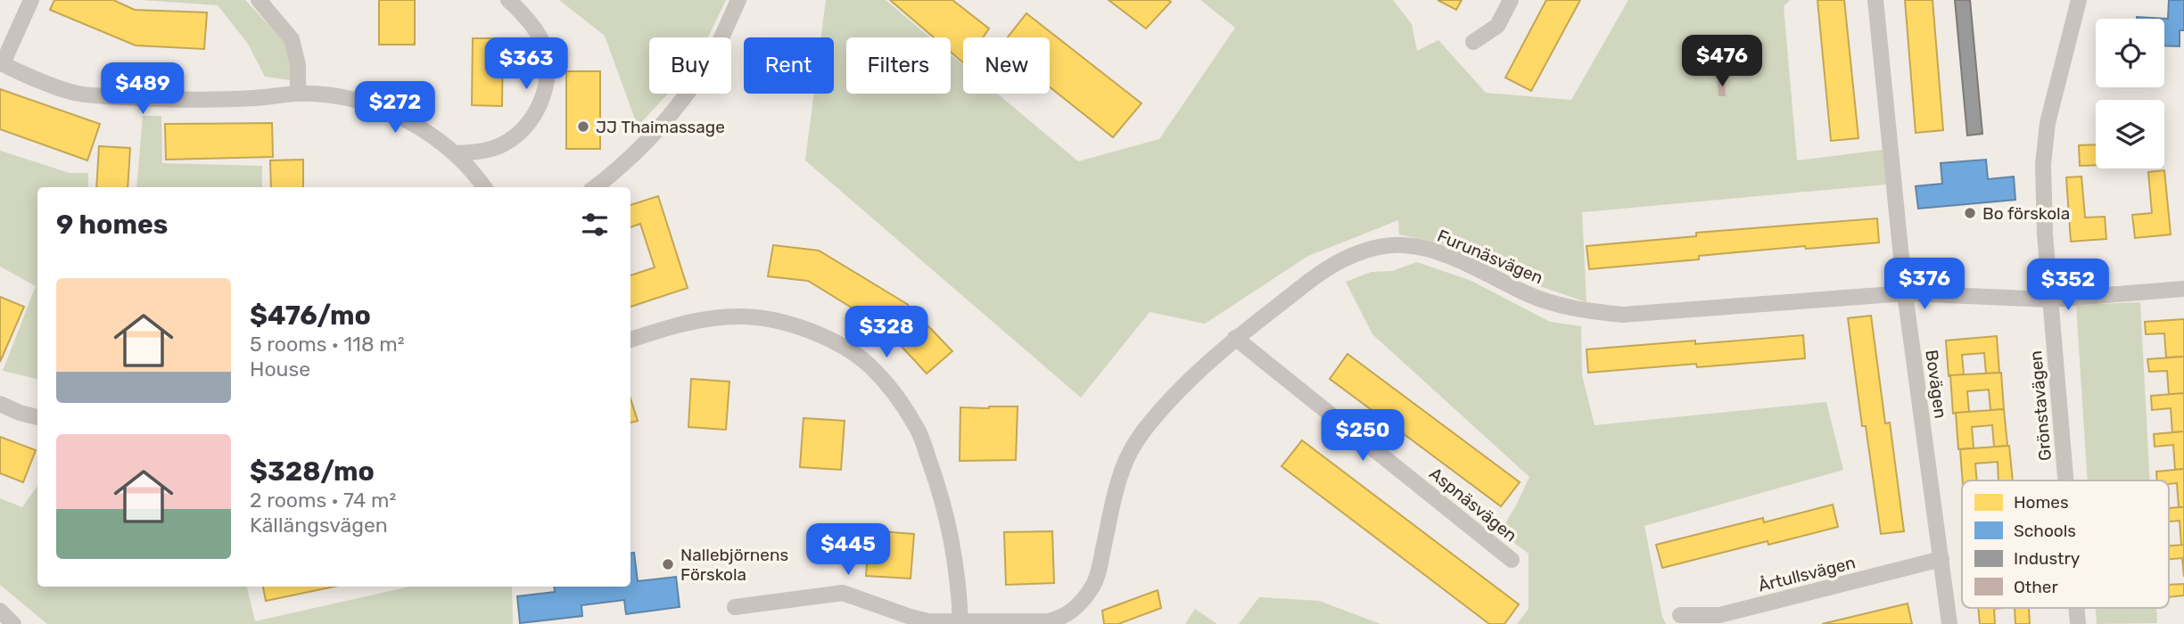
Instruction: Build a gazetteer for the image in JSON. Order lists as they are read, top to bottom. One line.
{"streets":{"street":["Furunäsvägen","Bovägen","Grönstavägen","Aspnäsvägen","Årtullsvägen"]},"crossings":[["Furunäsvägen","Bovägen"],["Furunäsvägen","Grönstavägen"],["Furunäsvägen","Aspnäsvägen"],["Bovägen","Årtullsvägen"]],"places":["JJ Thaimassage","Bo förskola","Nallebjörnens Förskola"],"legend":["Homes","Schools","Industry","Other"],"page":{"price":["$476","$363","$489","$272","$376","$352","$328","$250","$445"],"chip":["Buy","Rent","Filters","New"],"heading":"9 homes","list":[{"name":"$476/mo","note":"5 rooms · 118 m² · House"},{"name":"$328/mo","note":"2 rooms · 74 m² · Källängsvägen"}]}}
